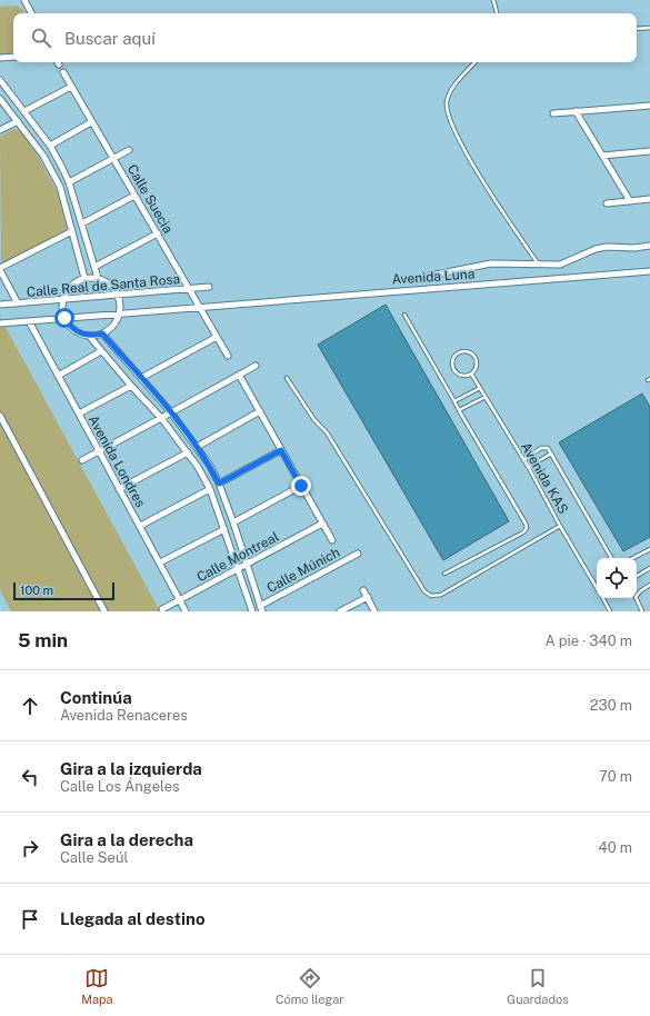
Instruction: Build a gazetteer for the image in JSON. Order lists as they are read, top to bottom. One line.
{"streets":{"street":["Calle Suecia","Avenida Luna","Calle Real de Santa Rosa","Avenida Londres","Calle Montreal","Calle Múnich"],"lane":["Avenida KAS"]},"crossings":[["Calle Suecia","Avenida Luna"],["Calle Suecia","Calle Real de Santa Rosa"],["Avenida Londres","Calle Montreal"]],"scale_bar":"100 m","page":{"search":"Buscar aquí","scale":"100 m","heading":["5 min","A pie · 340 m"],"list":[["Continúa","Avenida Renaceres","230 m"],["Gira a la izquierda","Calle Los Ángeles","70 m"],["Gira a la derecha","Calle Seúl","40 m"],"Llegada al destino"],"nav":["Mapa","Cómo llegar","Guardados"]}}
